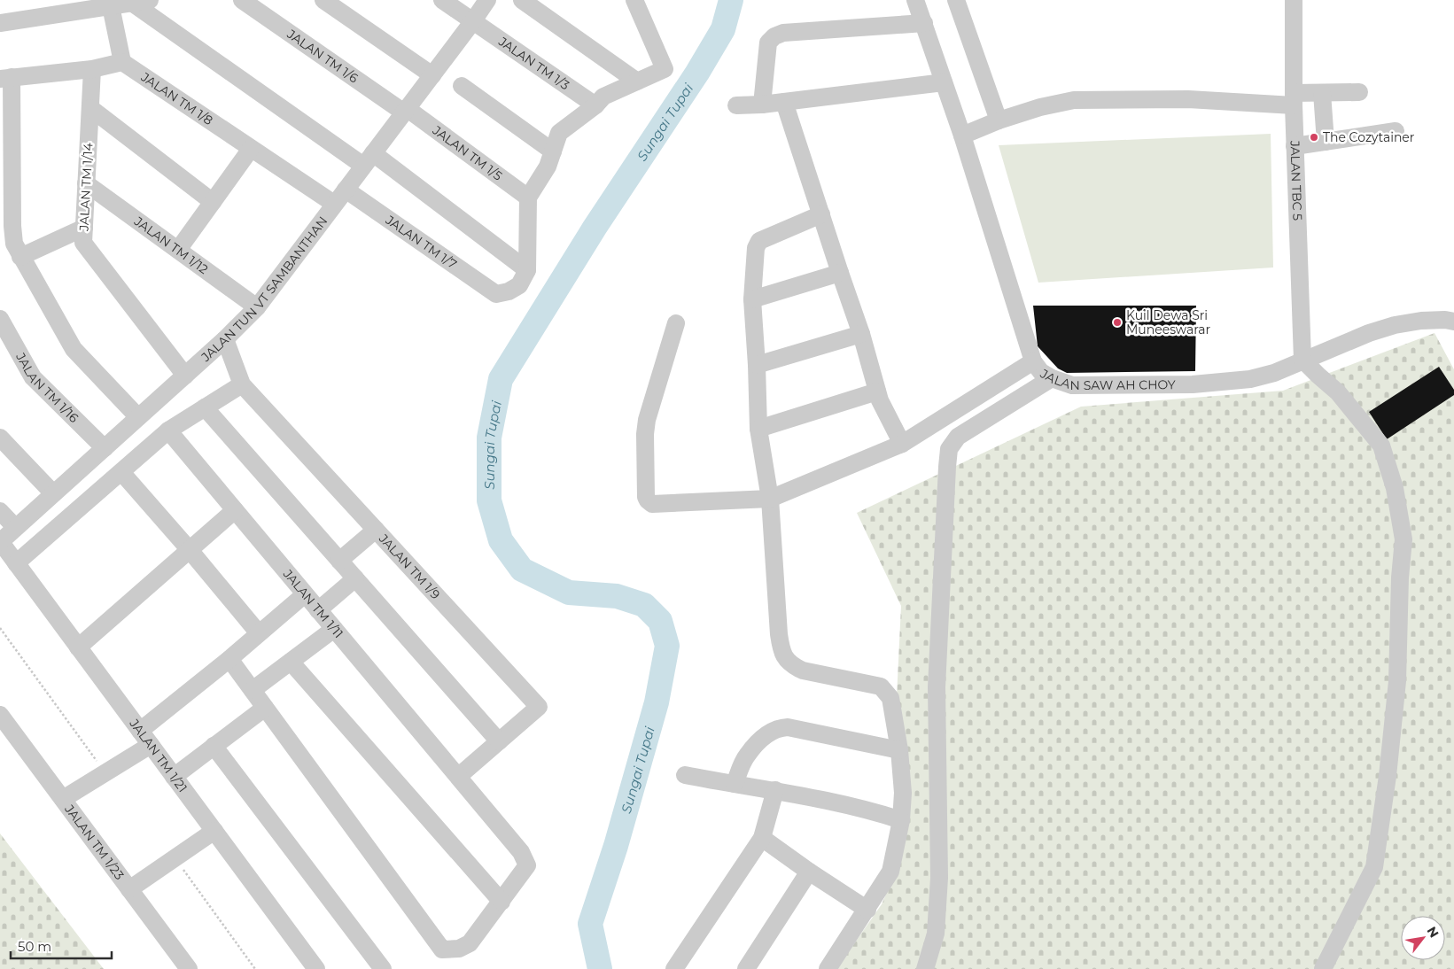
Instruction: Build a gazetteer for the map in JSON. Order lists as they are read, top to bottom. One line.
{"streets":{"street":["JALAN TM 1/6","JALAN TM 1/3","JALAN TM 1/8","JALAN TM 1/5","JALAN TBC 5","JALAN TM 1/14","JALAN TM 1/7","JALAN TM 1/12","JALAN TUN VT SAMBANTHAN","JALAN SAW AH CHOY","JALAN TM 1/16","JALAN TM 1/9","JALAN TM 1/11","JALAN TM 1/21","JALAN TM 1/23"]},"crossings":[["JALAN TM 1/6","JALAN TM 1/5"],["JALAN TM 1/6","JALAN TUN VT SAMBANTHAN"],["JALAN TM 1/3","JALAN TUN VT SAMBANTHAN"],["JALAN TM 1/8","JALAN TUN VT SAMBANTHAN"],["JALAN TM 1/5","JALAN TUN VT SAMBANTHAN"],["JALAN TBC 5","JALAN SAW AH CHOY"],["JALAN TM 1/14","JALAN TM 1/12"],["JALAN TM 1/14","JALAN TUN VT SAMBANTHAN"],["JALAN TM 1/7","JALAN TUN VT SAMBANTHAN"],["JALAN TM 1/12","JALAN TUN VT SAMBANTHAN"],["JALAN TUN VT SAMBANTHAN","JALAN TM 1/16"],["JALAN TUN VT SAMBANTHAN","JALAN TM 1/9"],["JALAN TUN VT SAMBANTHAN","JALAN TM 1/21"],["JALAN TM 1/9","JALAN TM 1/11"]],"water":["Sungai Tupai"],"places":["The Cozytainer","Kuil Dewa Sri Muneeswarar"],"scale_bar":"50 m","north":"top right"}
